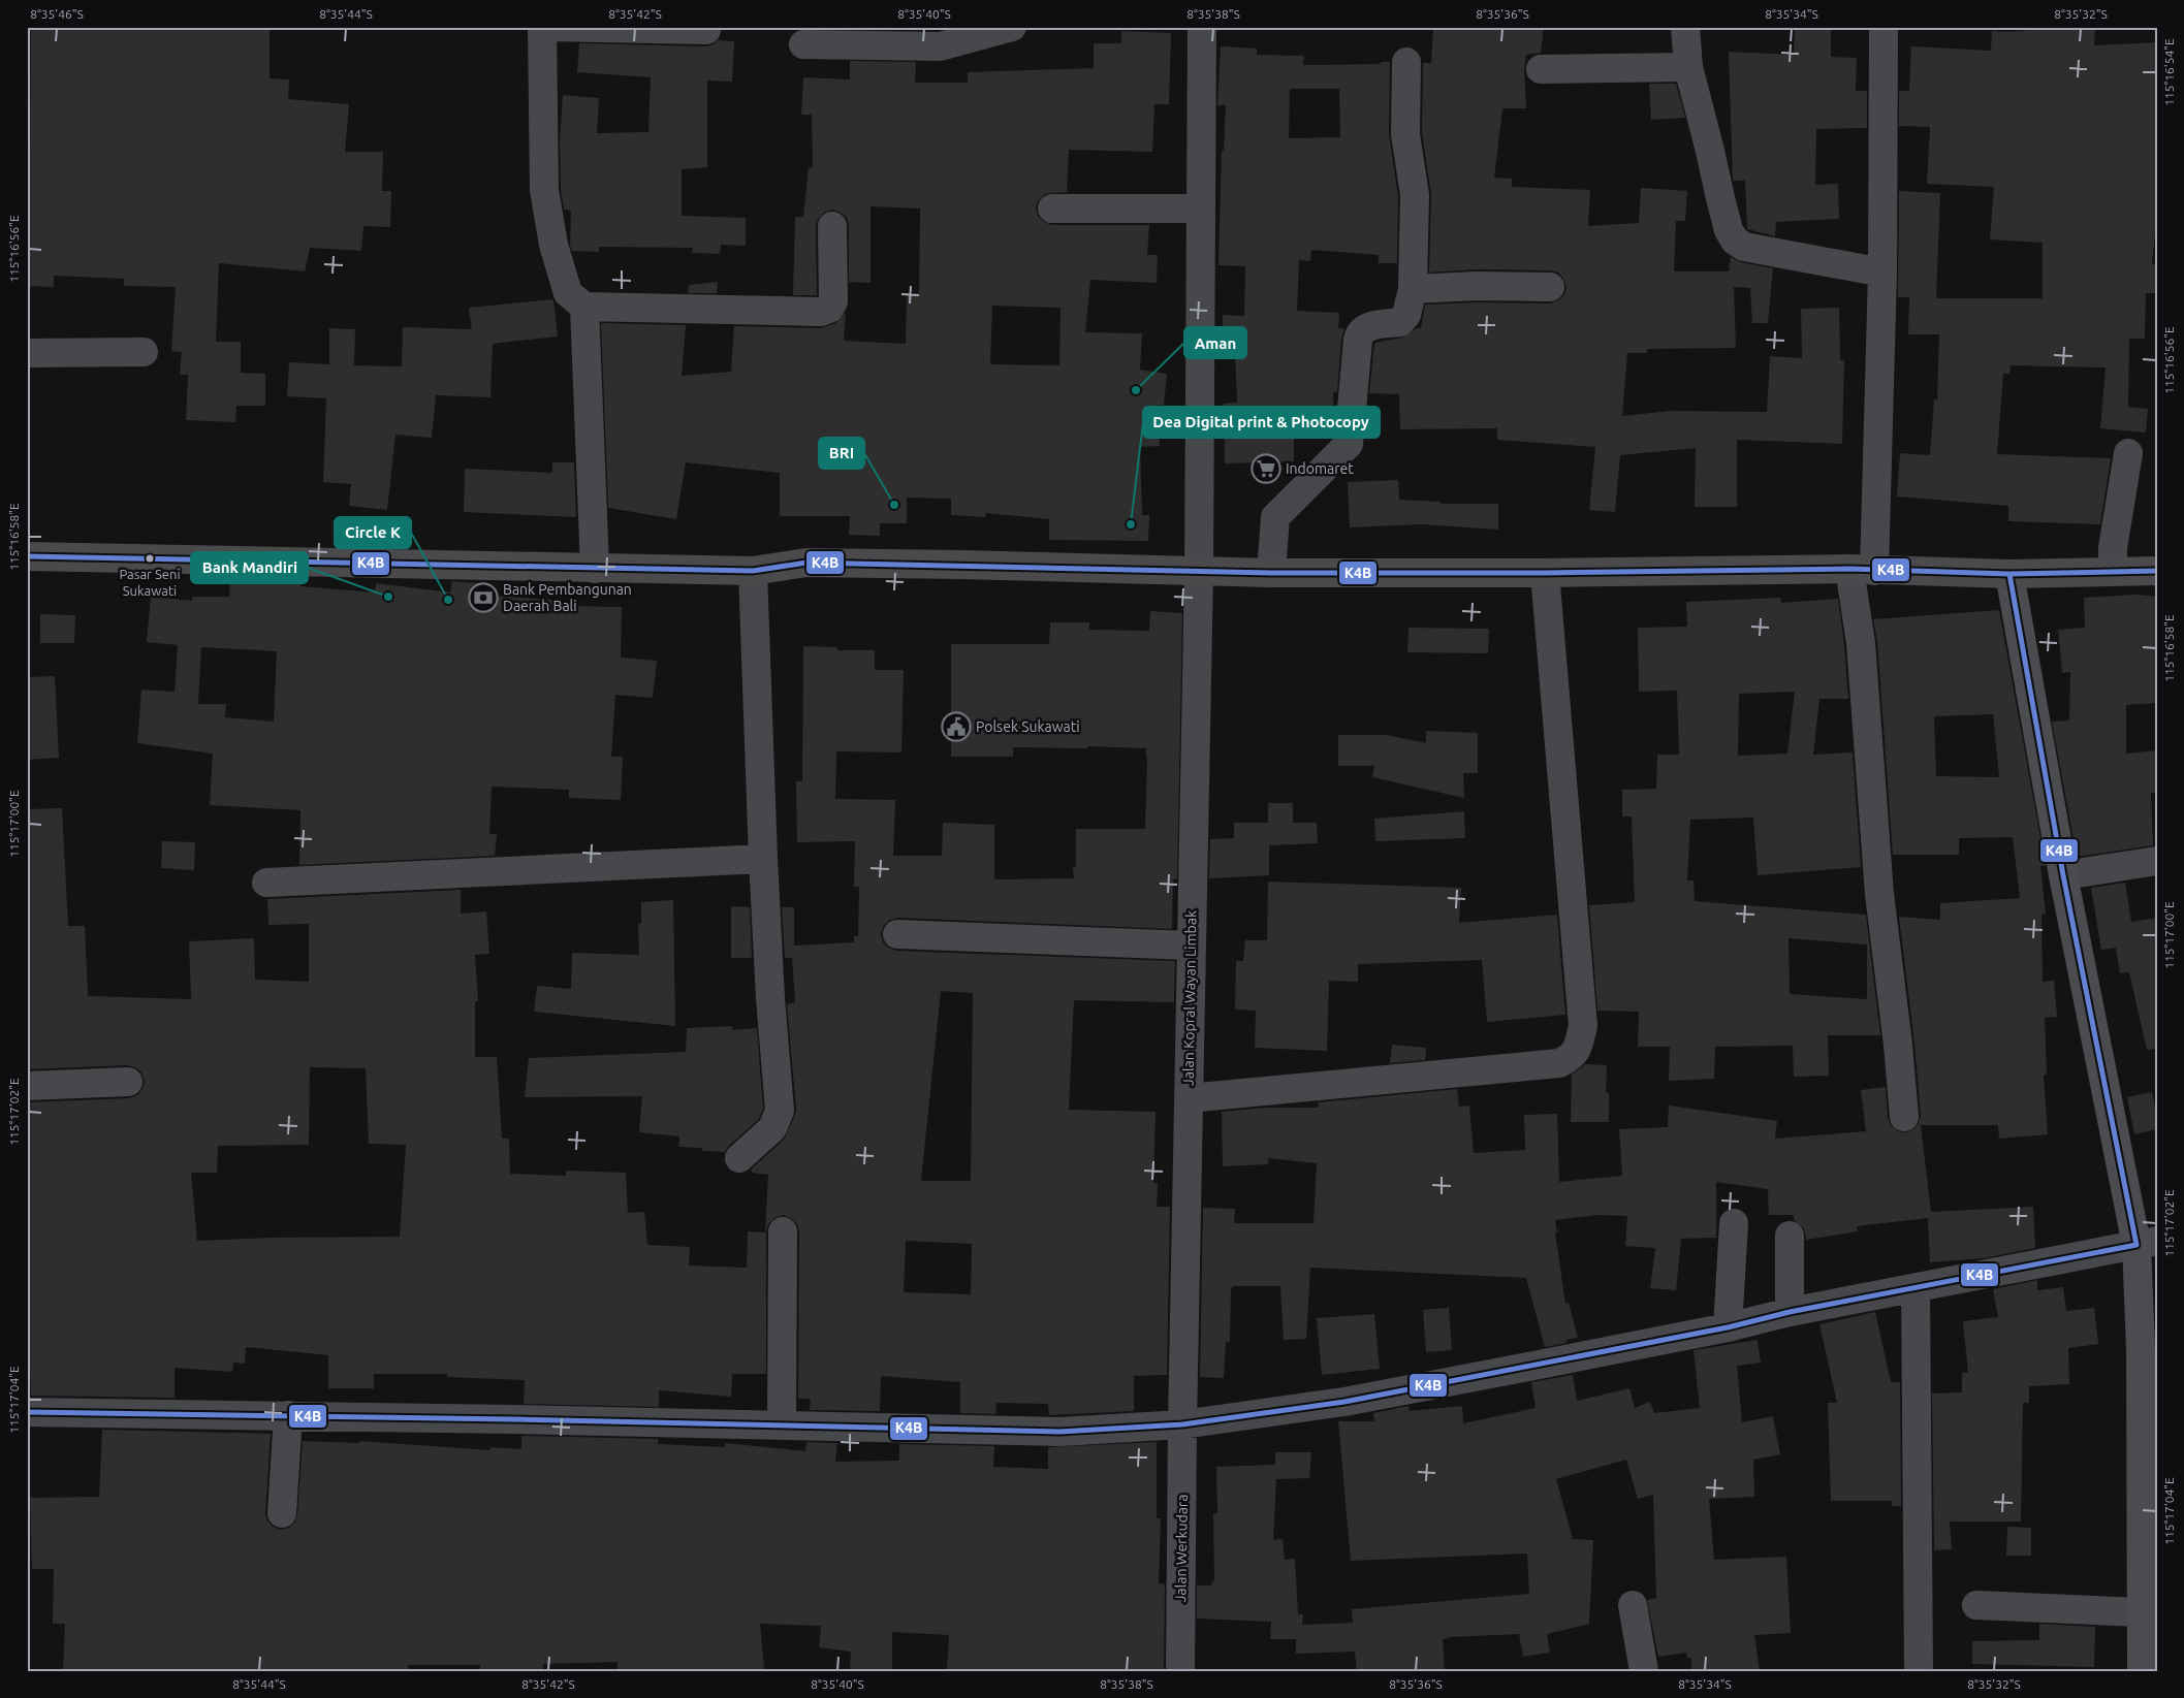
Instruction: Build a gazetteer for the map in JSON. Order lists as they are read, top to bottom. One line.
{"streets":{"street":["Jalan Kopral Wayan Limbak","Jalan Werkudara"]},"crossings":[["Jalan Kopral Wayan Limbak","Jalan Werkudara"]],"places":{"other":["Aman","BRI","Dea Digital print & Photocopy","Pasar Seni Sukawati","Bank Mandiri","Circle K"],"supermarket":["Indomaret"],"bank":["Bank Pembangunan Daerah Bali"],"public building":["Polsek Sukawati"]},"lines":["transit line K4B"],"coordinates":["8°35'46\"S","8°35'44\"S","8°35'42\"S","8°35'40\"S","8°35'38\"S","8°35'36\"S","8°35'34\"S","8°35'32\"S","115°16'54\"E","115°16'56\"E","115°16'58\"E","115°17'00\"E","115°17'02\"E","115°17'04\"E"]}
